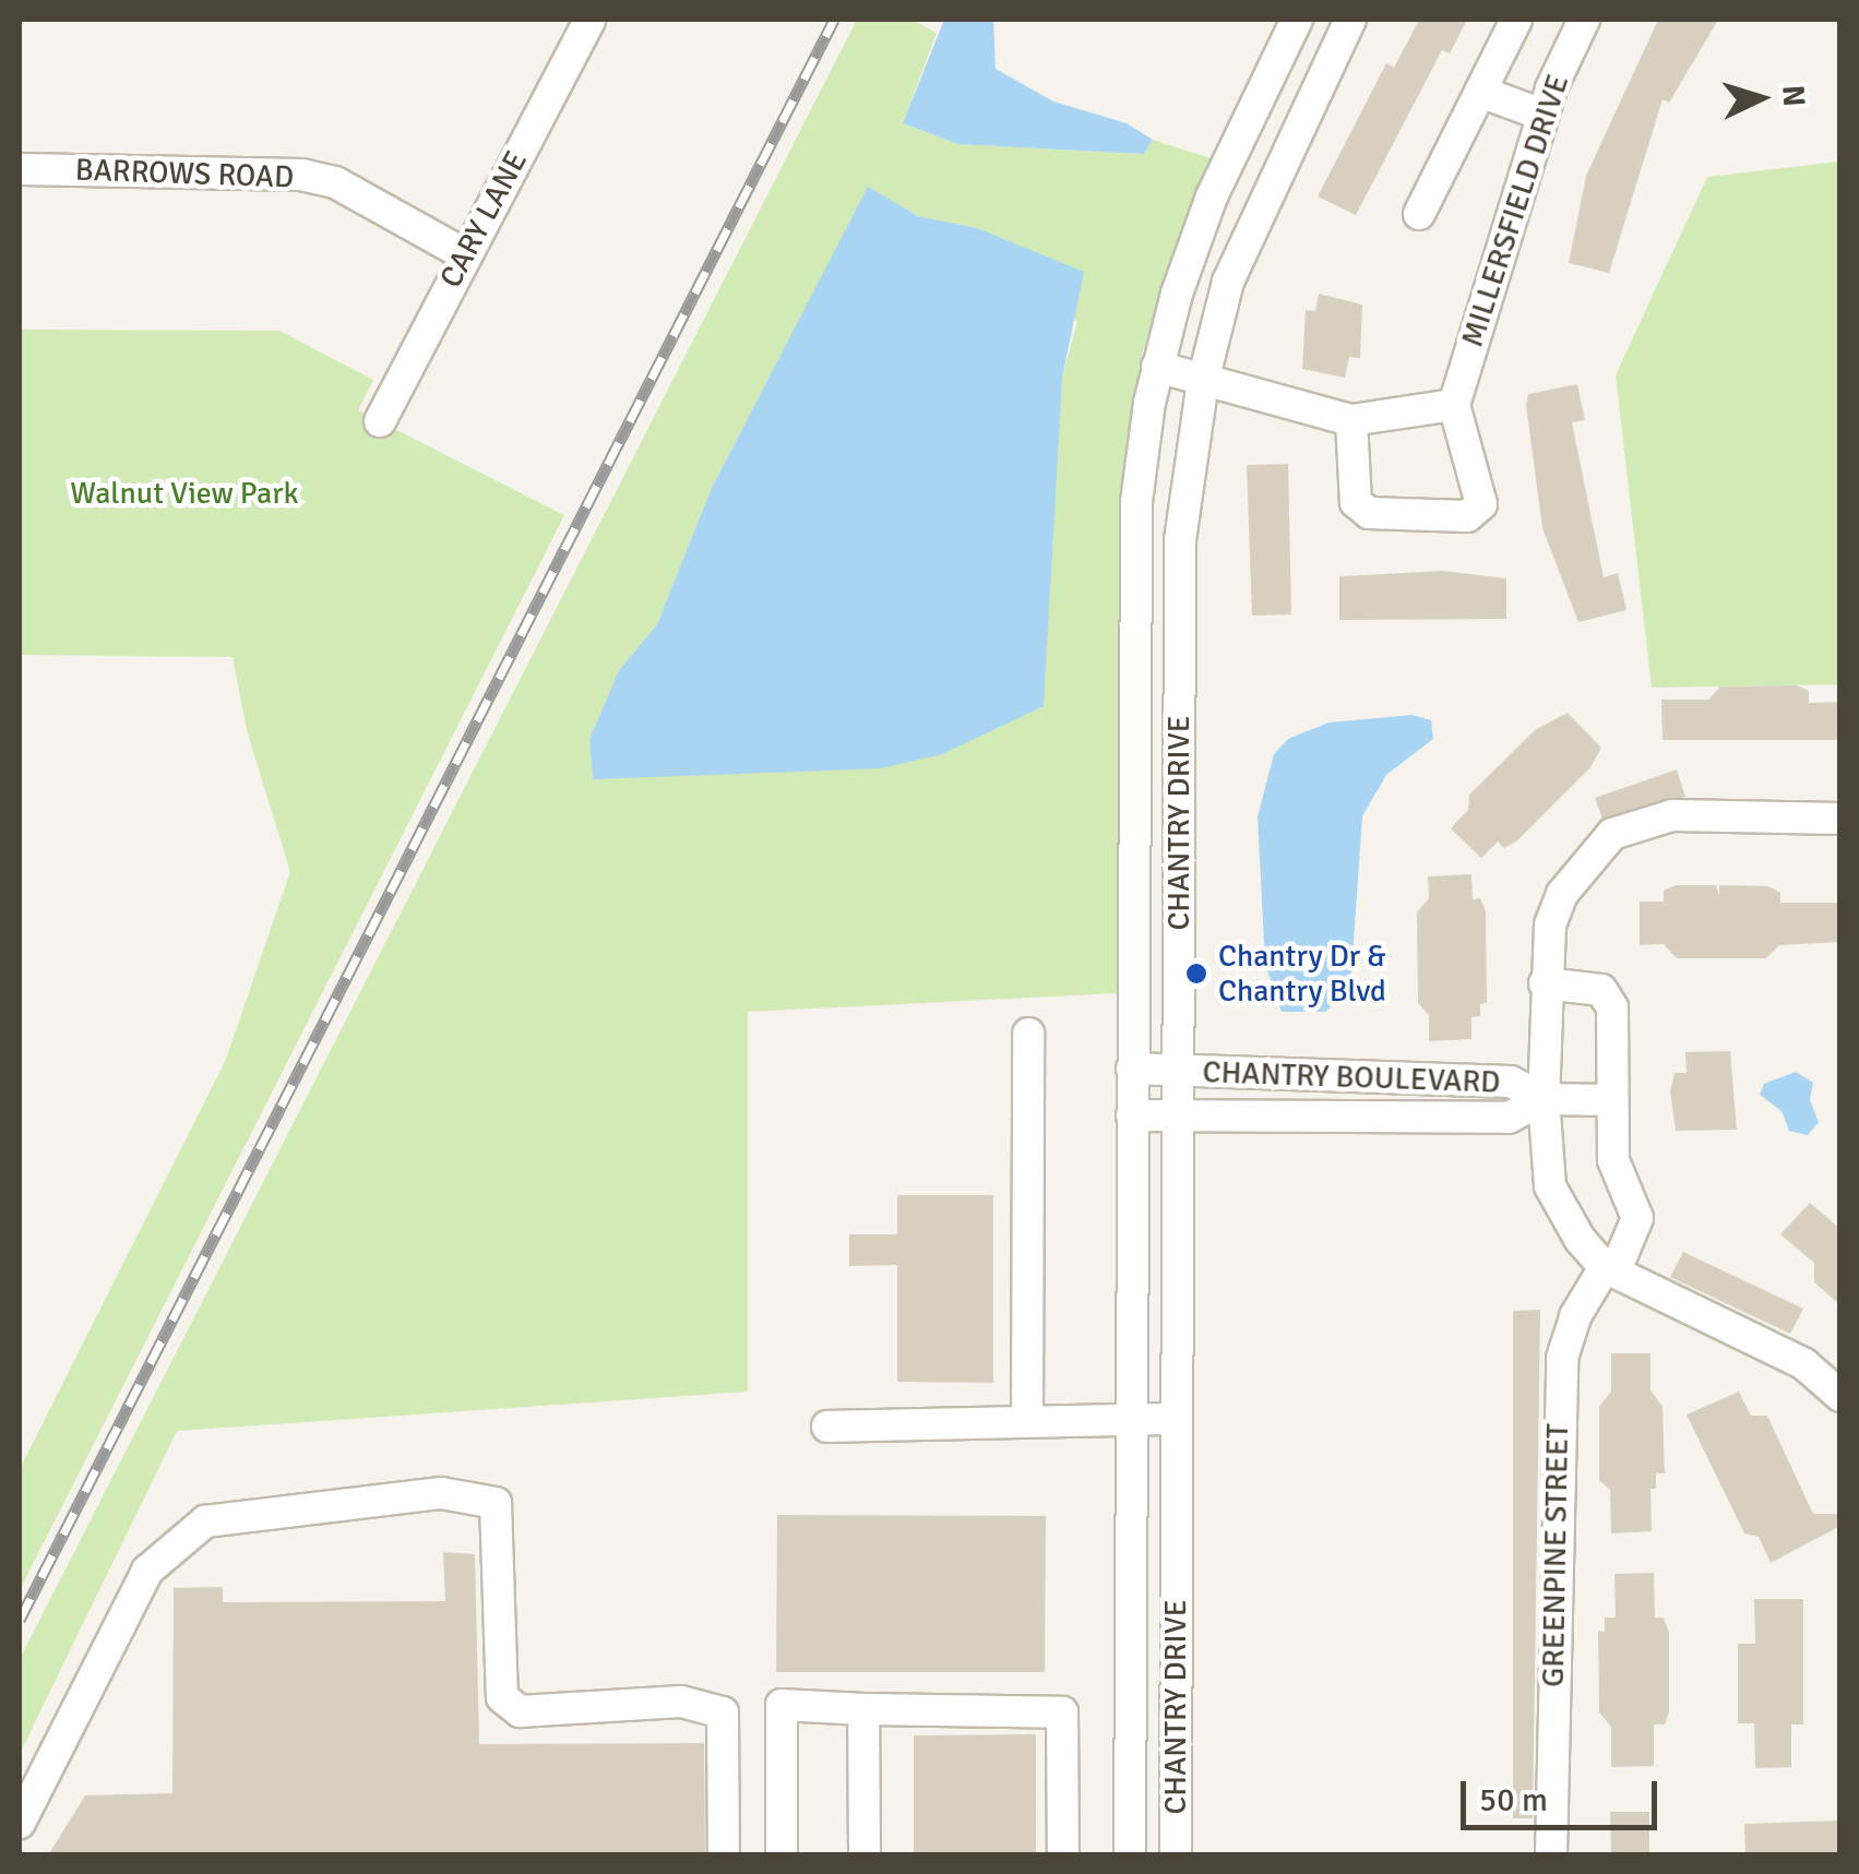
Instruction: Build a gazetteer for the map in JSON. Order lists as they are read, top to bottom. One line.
{"streets":{"street":["BARROWS ROAD","MILLERSFIELD DRIVE","CARY LANE","CHANTRY DRIVE","CHANTRY BOULEVARD","GREENPINE STREET"]},"crossings":[["BARROWS ROAD","CARY LANE"],["CHANTRY DRIVE","CHANTRY BOULEVARD"]],"parks":["Walnut View Park"],"places":["Chantry Dr & Chantry Blvd"],"scale_bar":"50 m","north":"right"}
